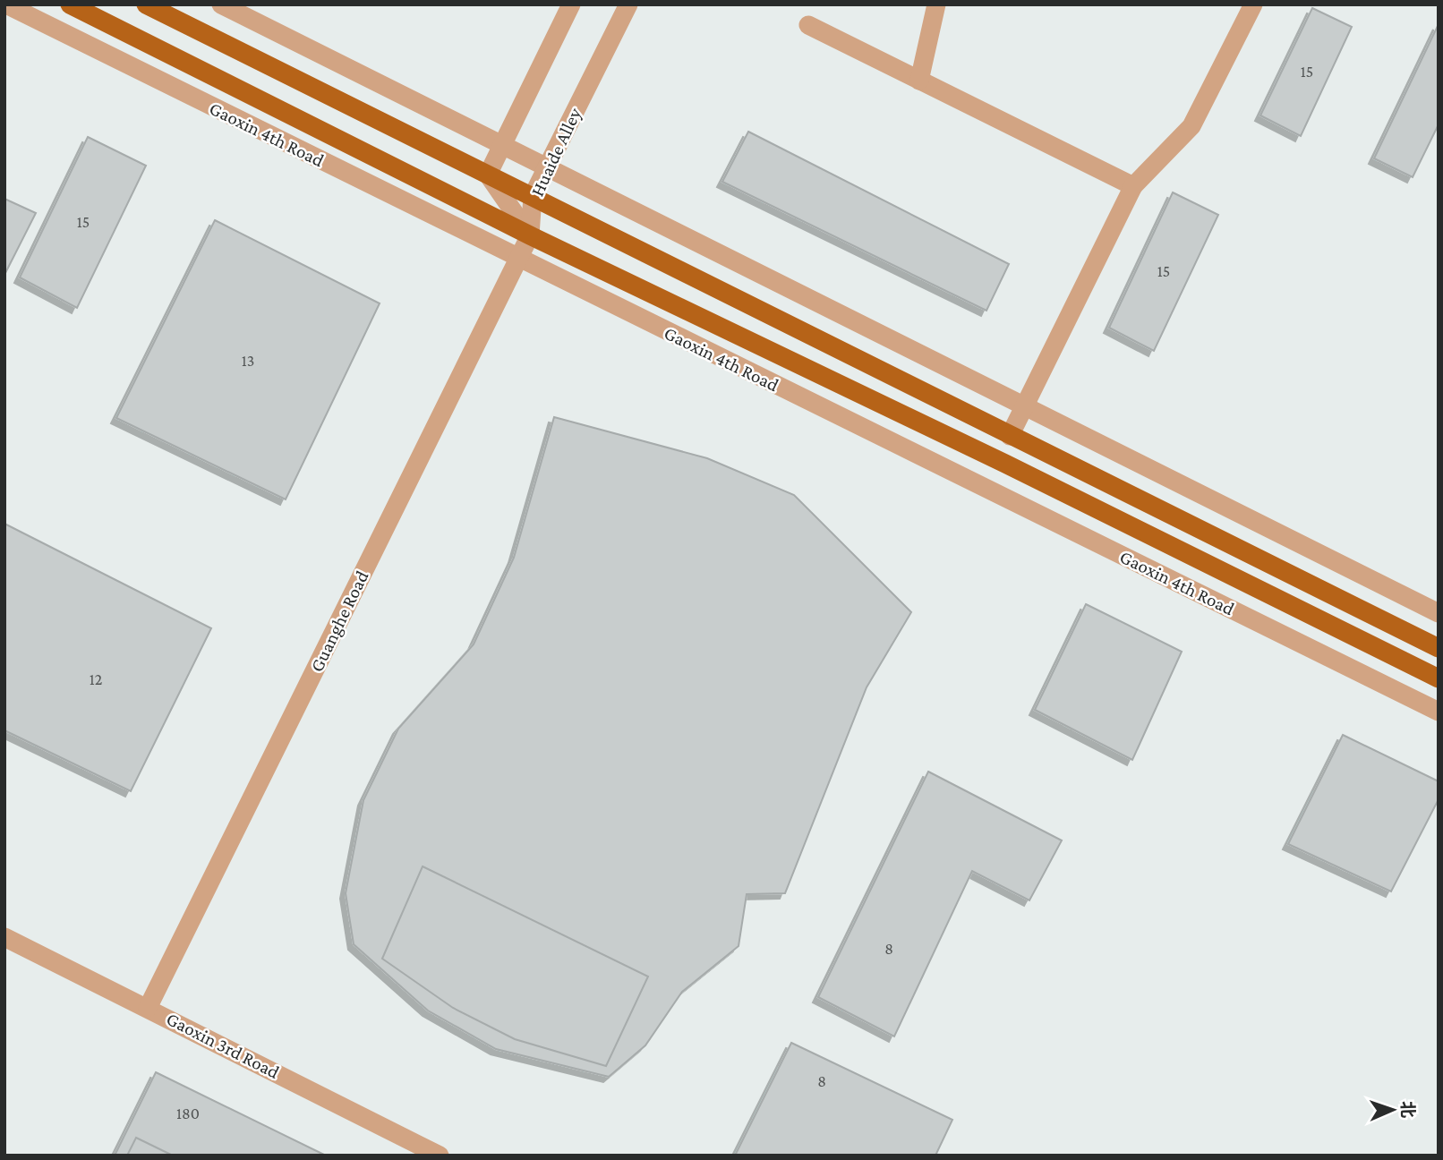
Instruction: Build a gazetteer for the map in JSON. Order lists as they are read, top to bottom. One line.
{"streets":{"main road":["Gaoxin 4th Road"],"street":["Huaide Alley","Guanghe Road","Gaoxin 3rd Road"]},"crossings":[["Gaoxin 4th Road","Huaide Alley"],["Gaoxin 4th Road","Guanghe Road"],["Huaide Alley","Guanghe Road"],["Guanghe Road","Gaoxin 3rd Road"]],"house_numbers":["15","15","15","13","12","8","8","180"],"north":"right"}
